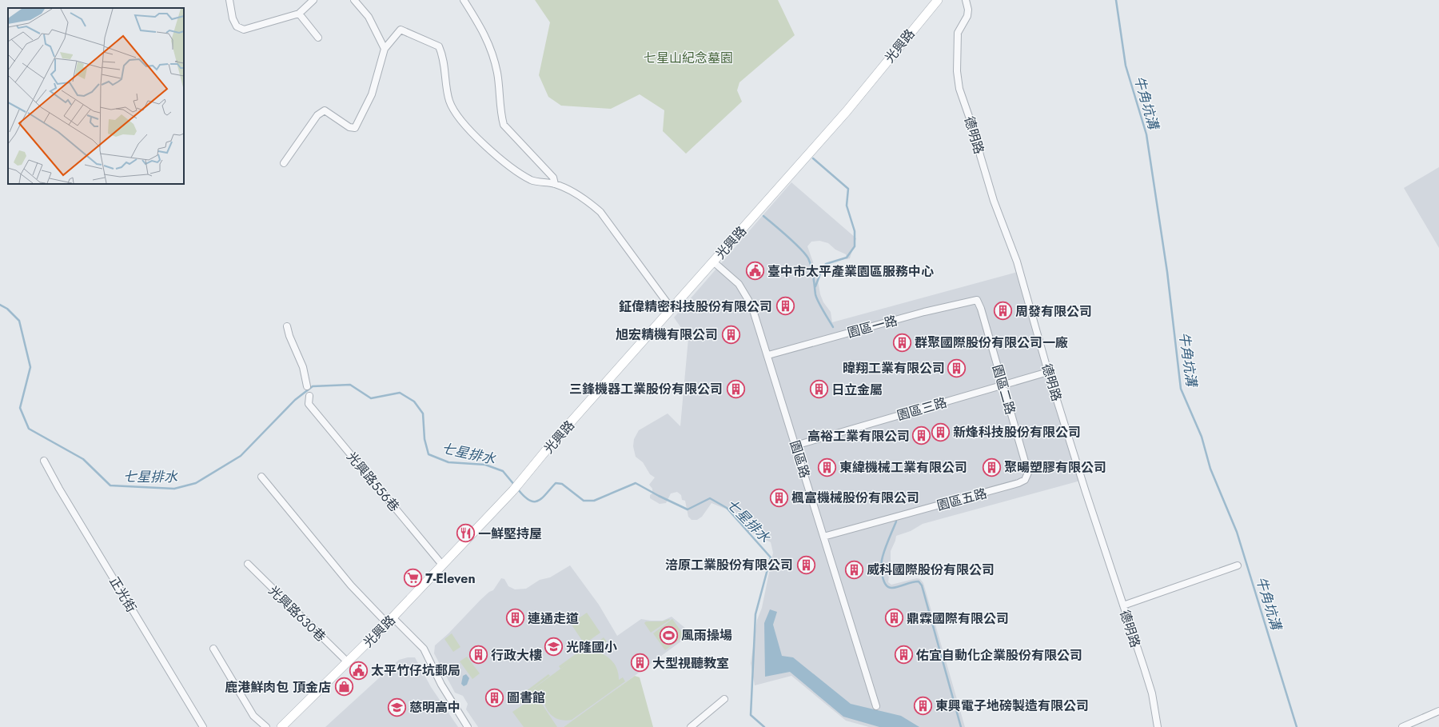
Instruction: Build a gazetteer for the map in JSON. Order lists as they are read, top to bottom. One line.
{"streets":{"main road":["光興路"],"street":["德明路","園區一路","園區二路","園區三路","園區路","光興路556巷","園區五路","正光街","光興路630巷"]},"crossings":[["光興路","園區路"],["光興路","光興路556巷"],["光興路","光興路630巷"],["德明路","園區三路"],["園區一路","園區二路"],["園區一路","園區路"],["園區二路","園區三路"],["園區二路","園區五路"],["園區三路","園區路"],["園區路","園區五路"]],"water":["牛角坑溝","七星排水"],"parks":["七星山紀念墓園"],"places":{"public building":["臺中市太平產業園區服務中心","太平竹仔坑郵局"],"building":["鉦偉精密科技股份有限公司","周發有限公司","旭宏精機有限公司","群聚國際股份有限公司一廠","暐翔工業有限公司","三鋒機器工業股份有限公司","日立金屬","新烽科技股份有限公司","高裕工業有限公司","東緯機械工業有限公司","聚暘塑膠有限公司","楓富機械股份有限公司","涪原工業股份有限公司","威科國際股份有限公司","連通走道","鼎霖國際有限公司","行政大樓","佑宜自動化企業股份有限公司","大型視聽教室","圖書館","東興電子地磅製造有限公司"],"restaurant":["一鮮堅持屋"],"supermarket":["7-Eleven"],"sports":["風雨操場"],"school or university":["光隆國小","慈明高中"],"shop":["鹿港鮮肉包 頂金店"]}}
